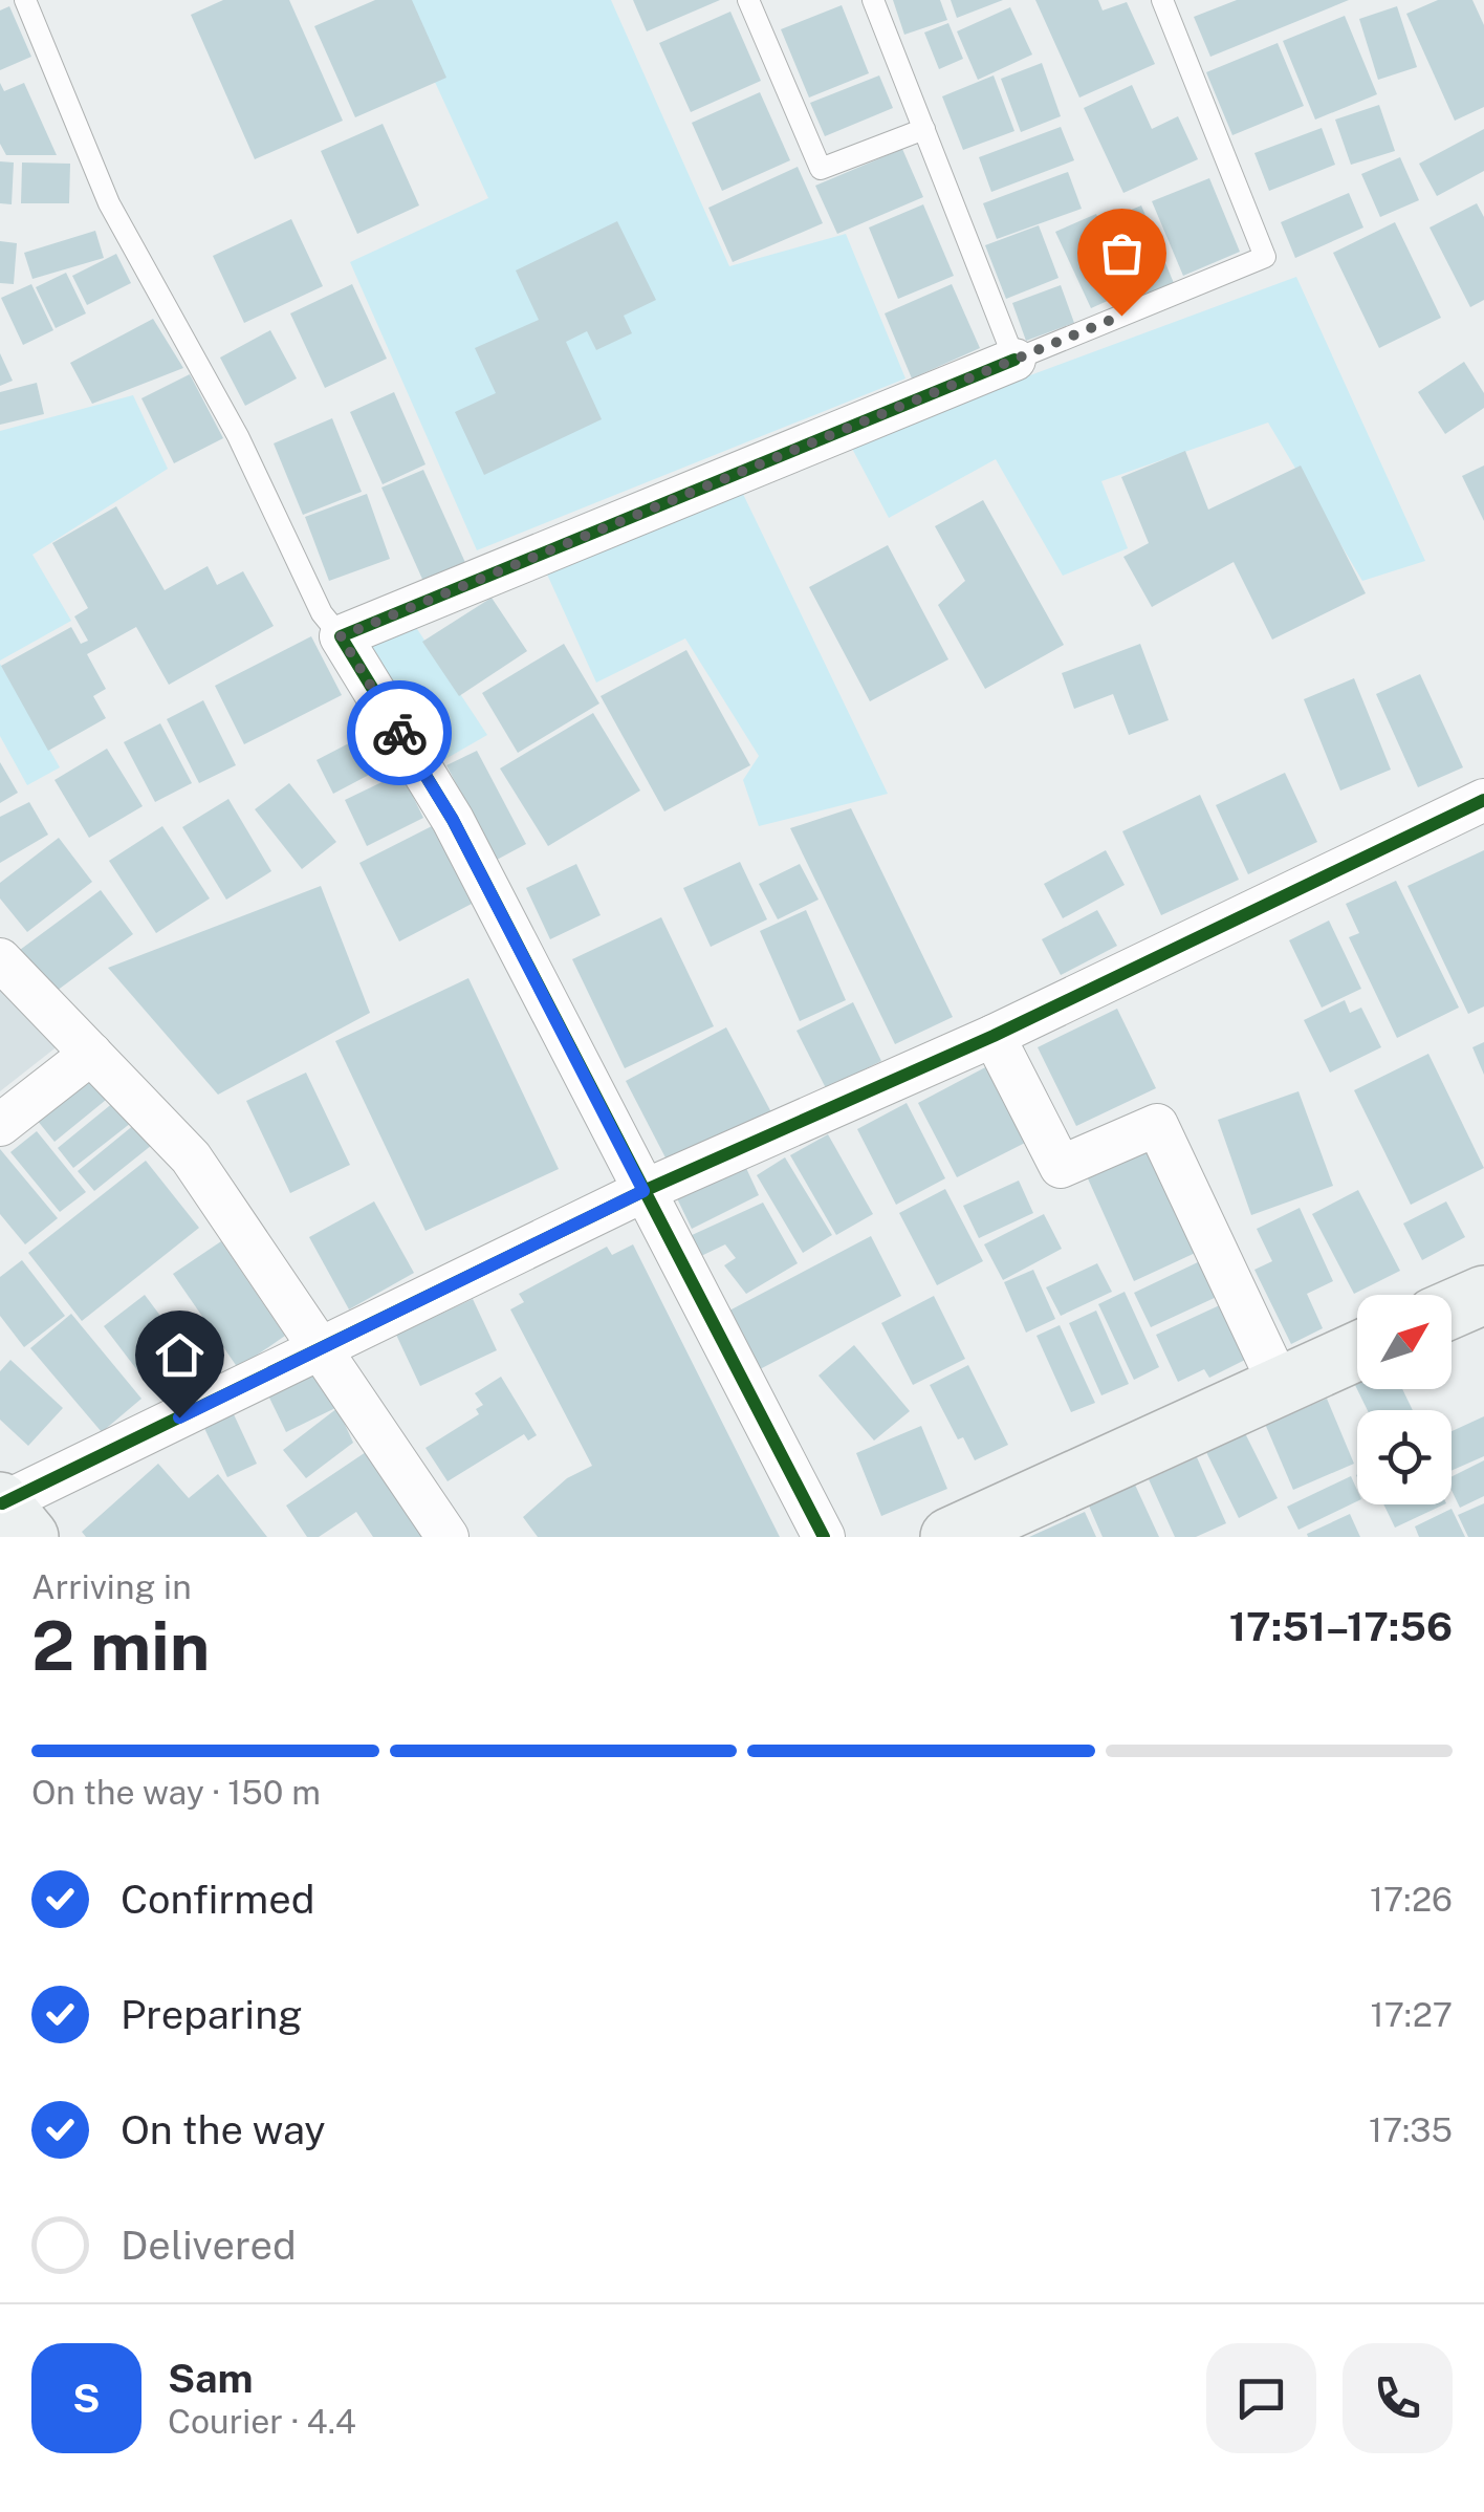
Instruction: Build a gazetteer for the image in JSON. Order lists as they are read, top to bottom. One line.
{"north":"top right","page":{"heading":["2 min","Arriving in","17:51–17:56"],"panel":["Sam","Courier · 4.4"],"bar":"On the way · 150 m","list":[["Confirmed","17:26"],["Preparing","17:27"],["On the way","17:35"],"Delivered"],"round":"S"}}
